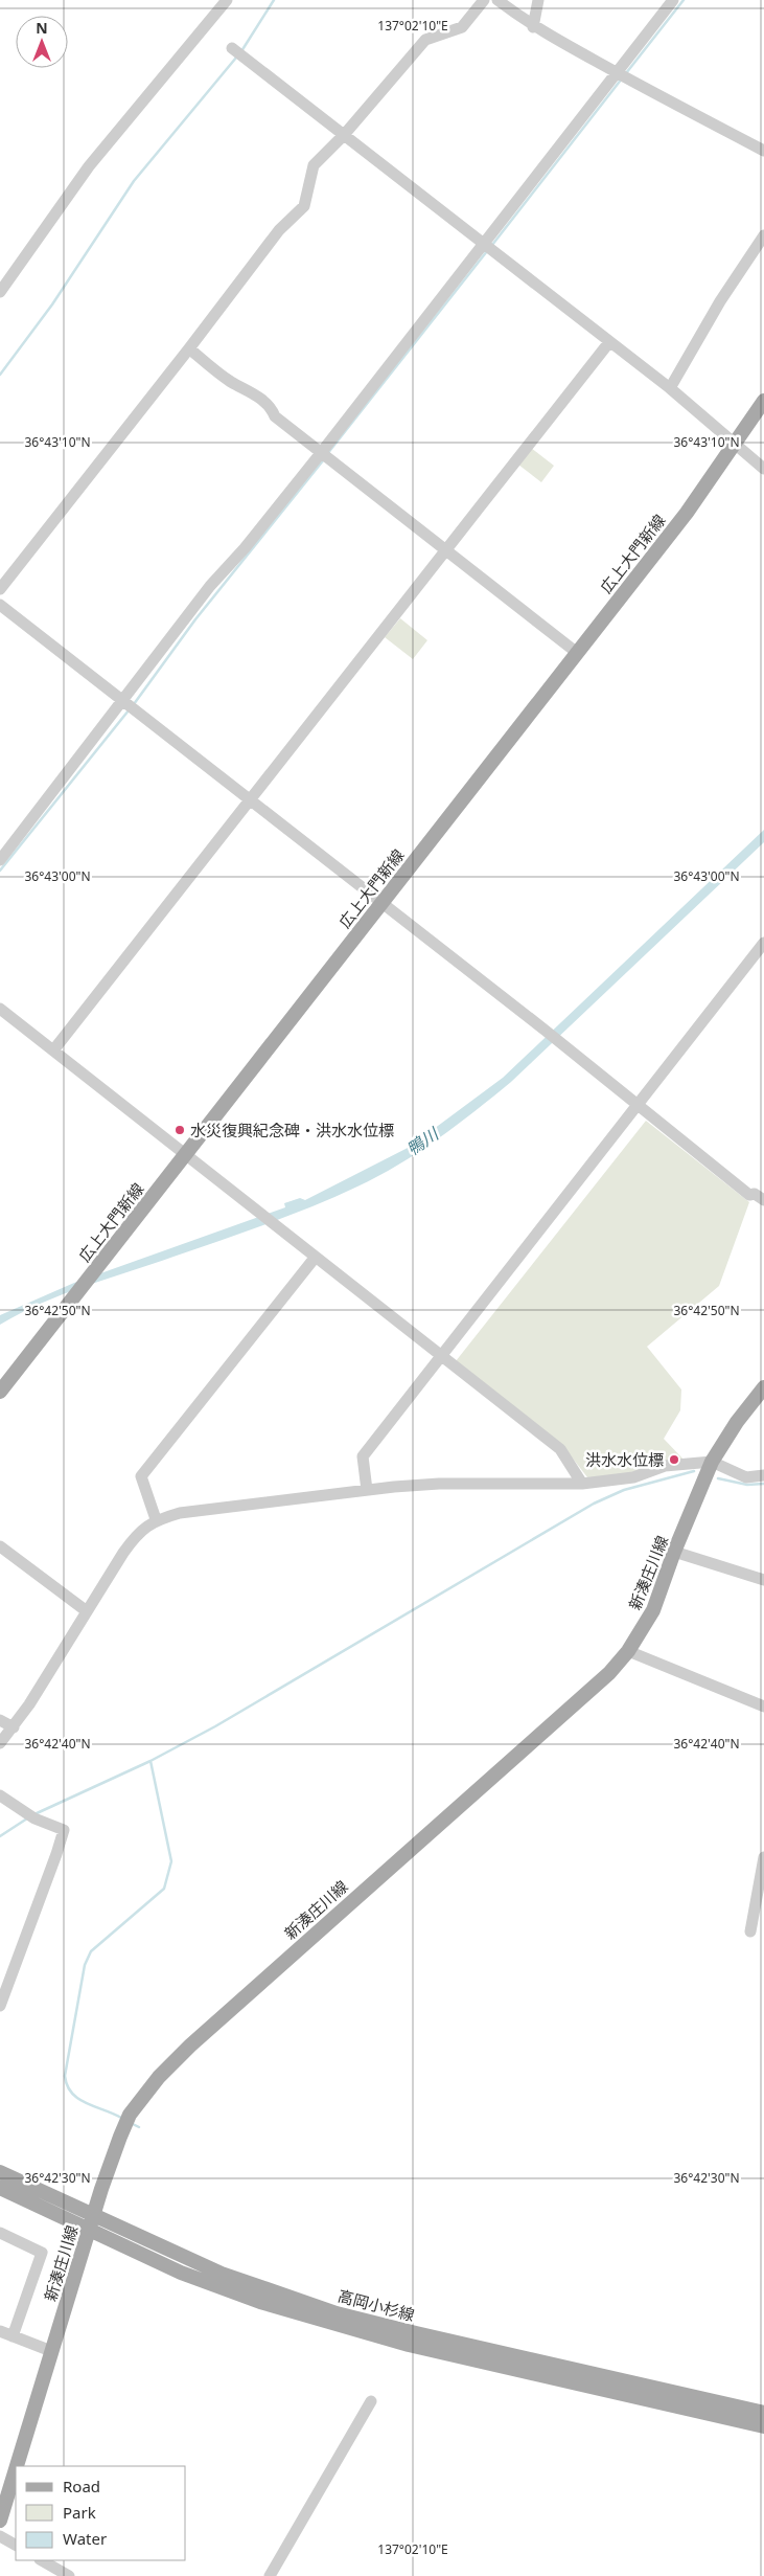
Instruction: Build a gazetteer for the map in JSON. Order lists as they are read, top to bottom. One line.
{"streets":{"main road":["広上大門新線","新湊庄川線","高岡小杉線"]},"crossings":[["新湊庄川線","高岡小杉線"]],"water":["鴨川"],"places":["水災復興紀念碑・洪水水位標","洪水水位標"],"legend":["Road","Park","Water"],"north":"top","coordinates":["137°02'10\"E","36°43'10\"N","36°43'00\"N","36°42'50\"N","36°42'40\"N","36°42'30\"N"]}
